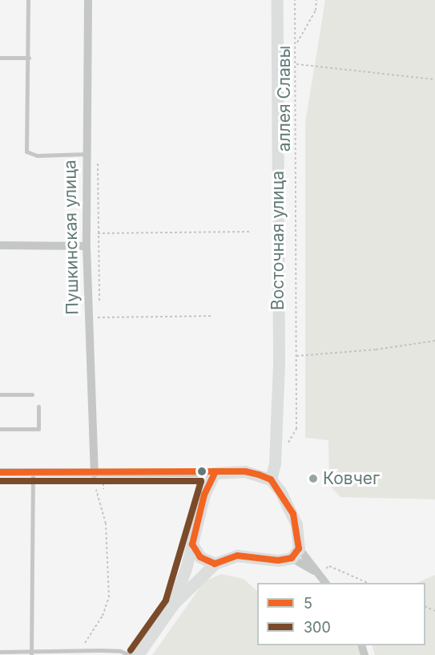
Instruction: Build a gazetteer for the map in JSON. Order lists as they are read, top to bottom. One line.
{"streets":{"street":["Пушкинская улица","Восточная улица"],"path":["аллея Славы"]},"places":["Ковчег"],"lines":["transit line 5","transit line 300"],"legend":["5","300"]}
